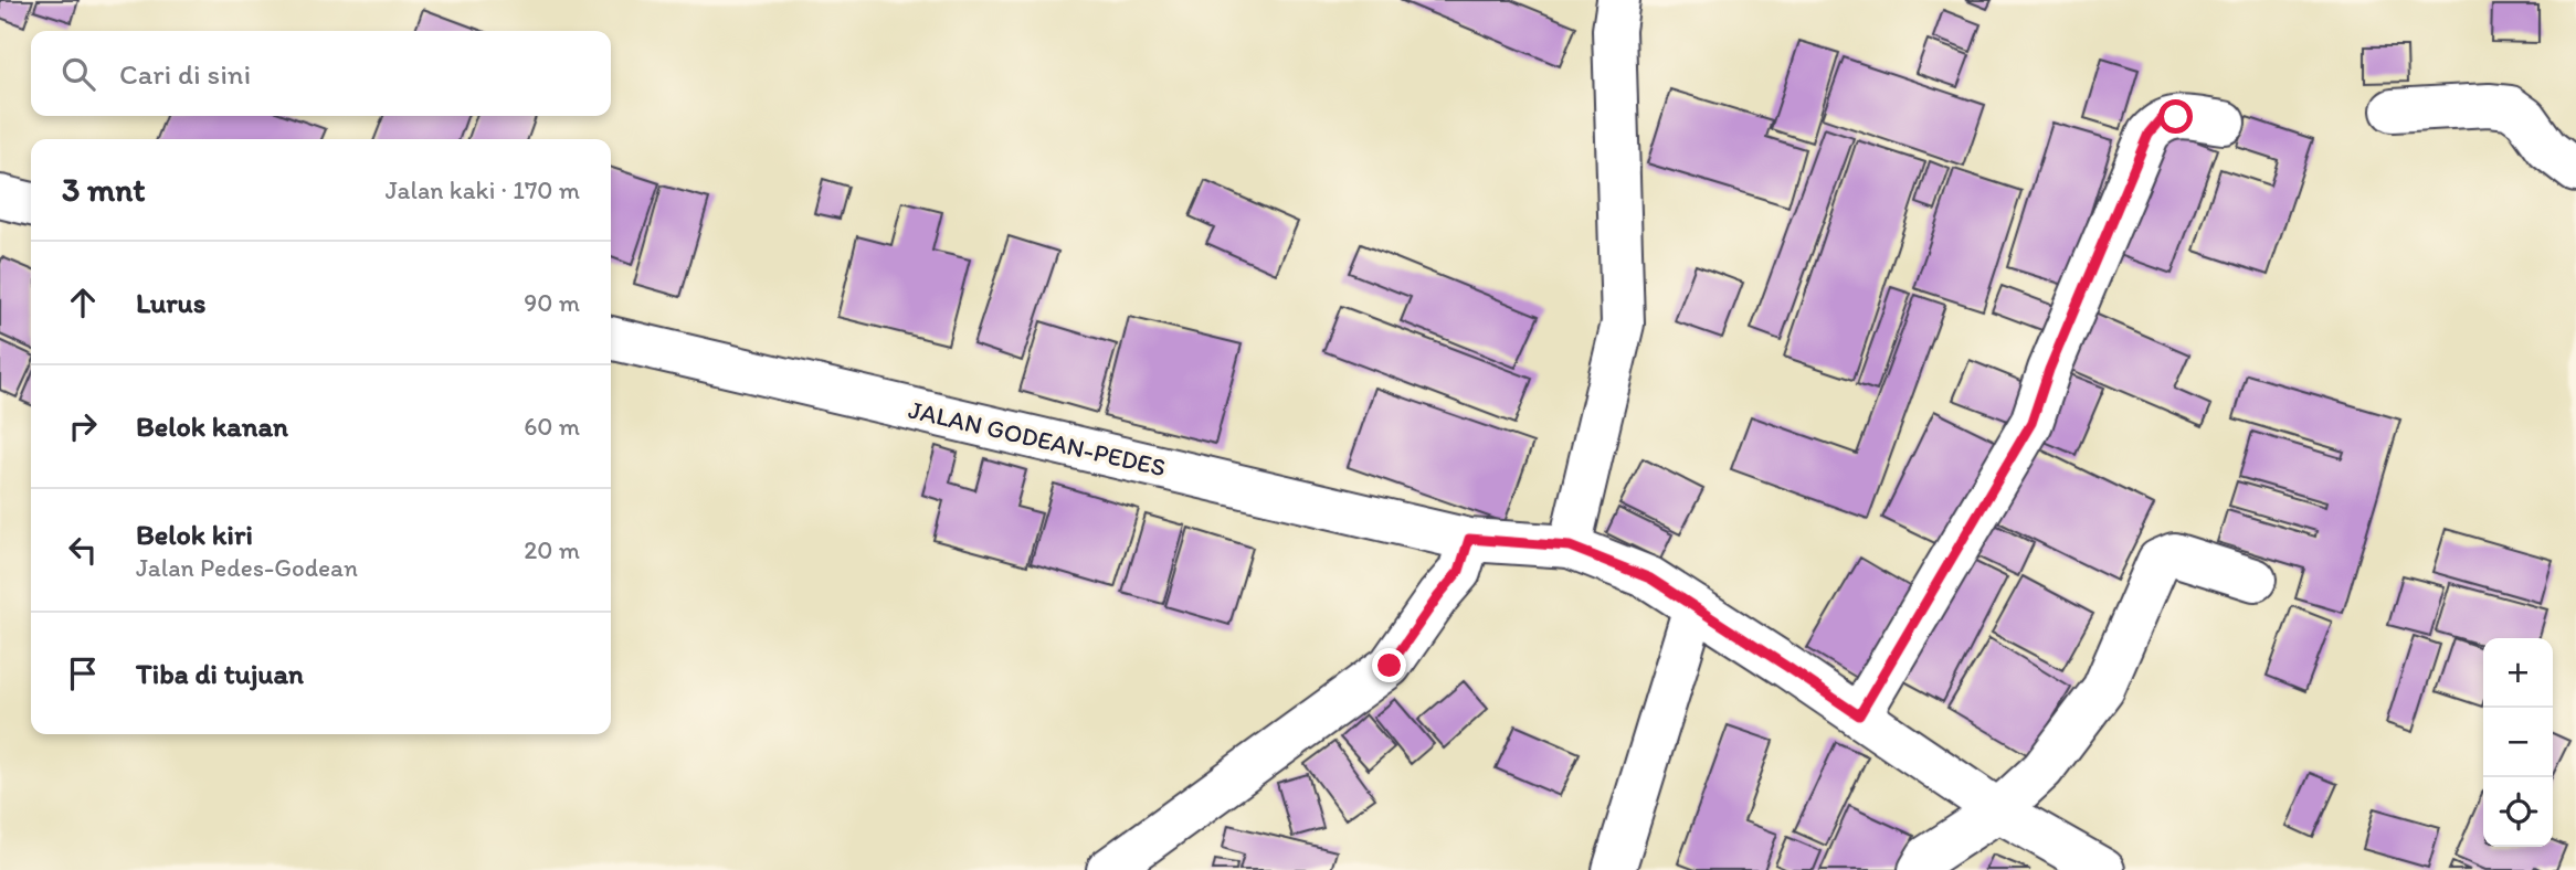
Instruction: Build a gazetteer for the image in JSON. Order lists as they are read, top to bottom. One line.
{"streets":{"street":["JALAN GODEAN-PEDES"]},"page":{"search":"Cari di sini","heading":["3 mnt","Jalan kaki · 170 m"],"list":[["Lurus","90 m"],["Belok kanan","60 m"],["Belok kiri","Jalan Pedes-Godean","20 m"],"Tiba di tujuan"],"map_buttons":["+","−"]}}
